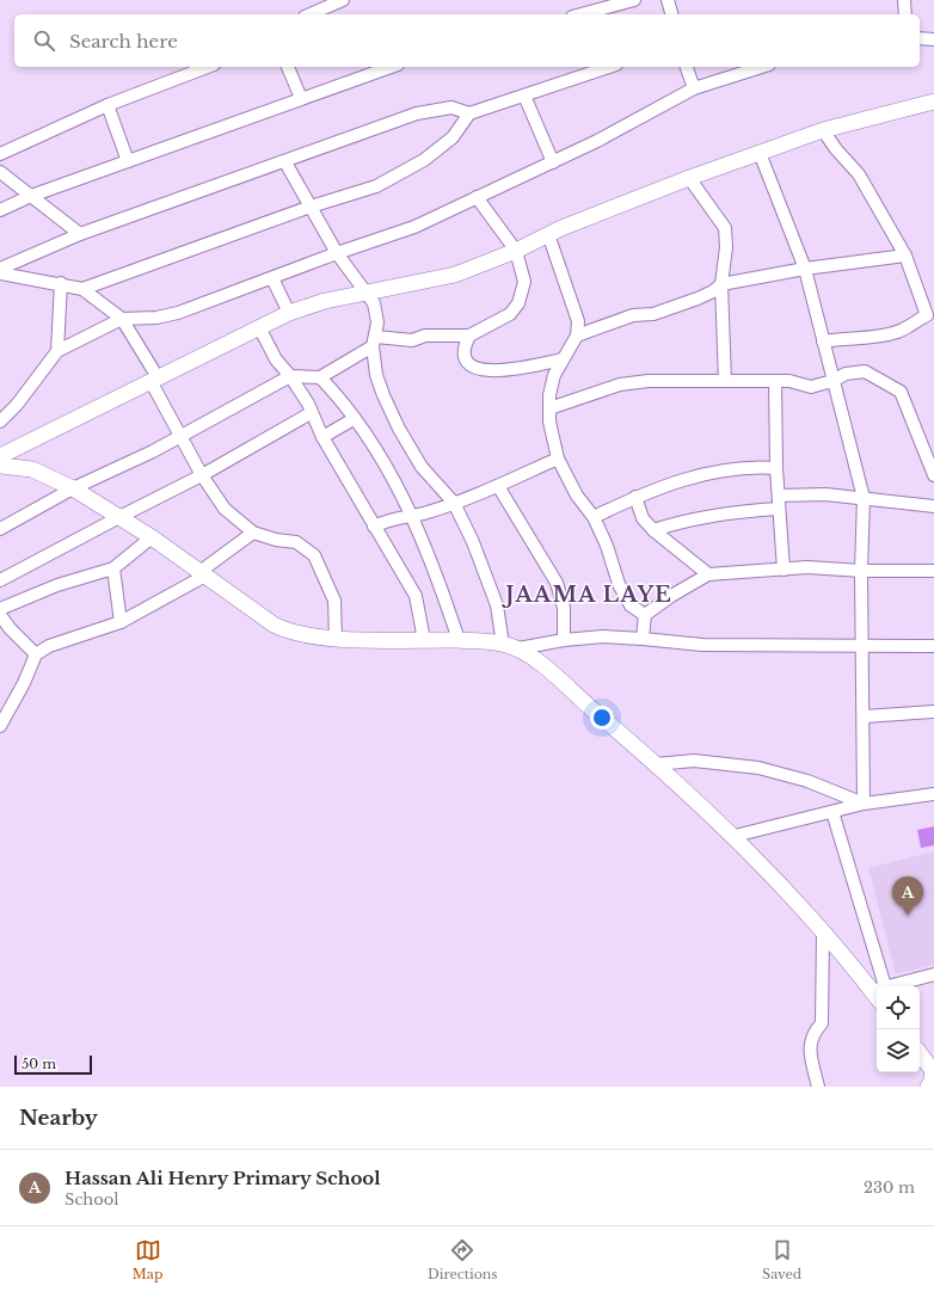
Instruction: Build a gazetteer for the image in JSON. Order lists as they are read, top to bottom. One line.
{"districts":["JAAMA LAYE"],"scale_bar":"50 m","page":{"search":"Search here","pins":"A","scale":"50 m","heading":"Nearby","list":[{"mark":"A","name":"Hassan Ali Henry Primary School","note":"School","value":"230 m"}],"nav":["Map","Directions","Saved"]}}
